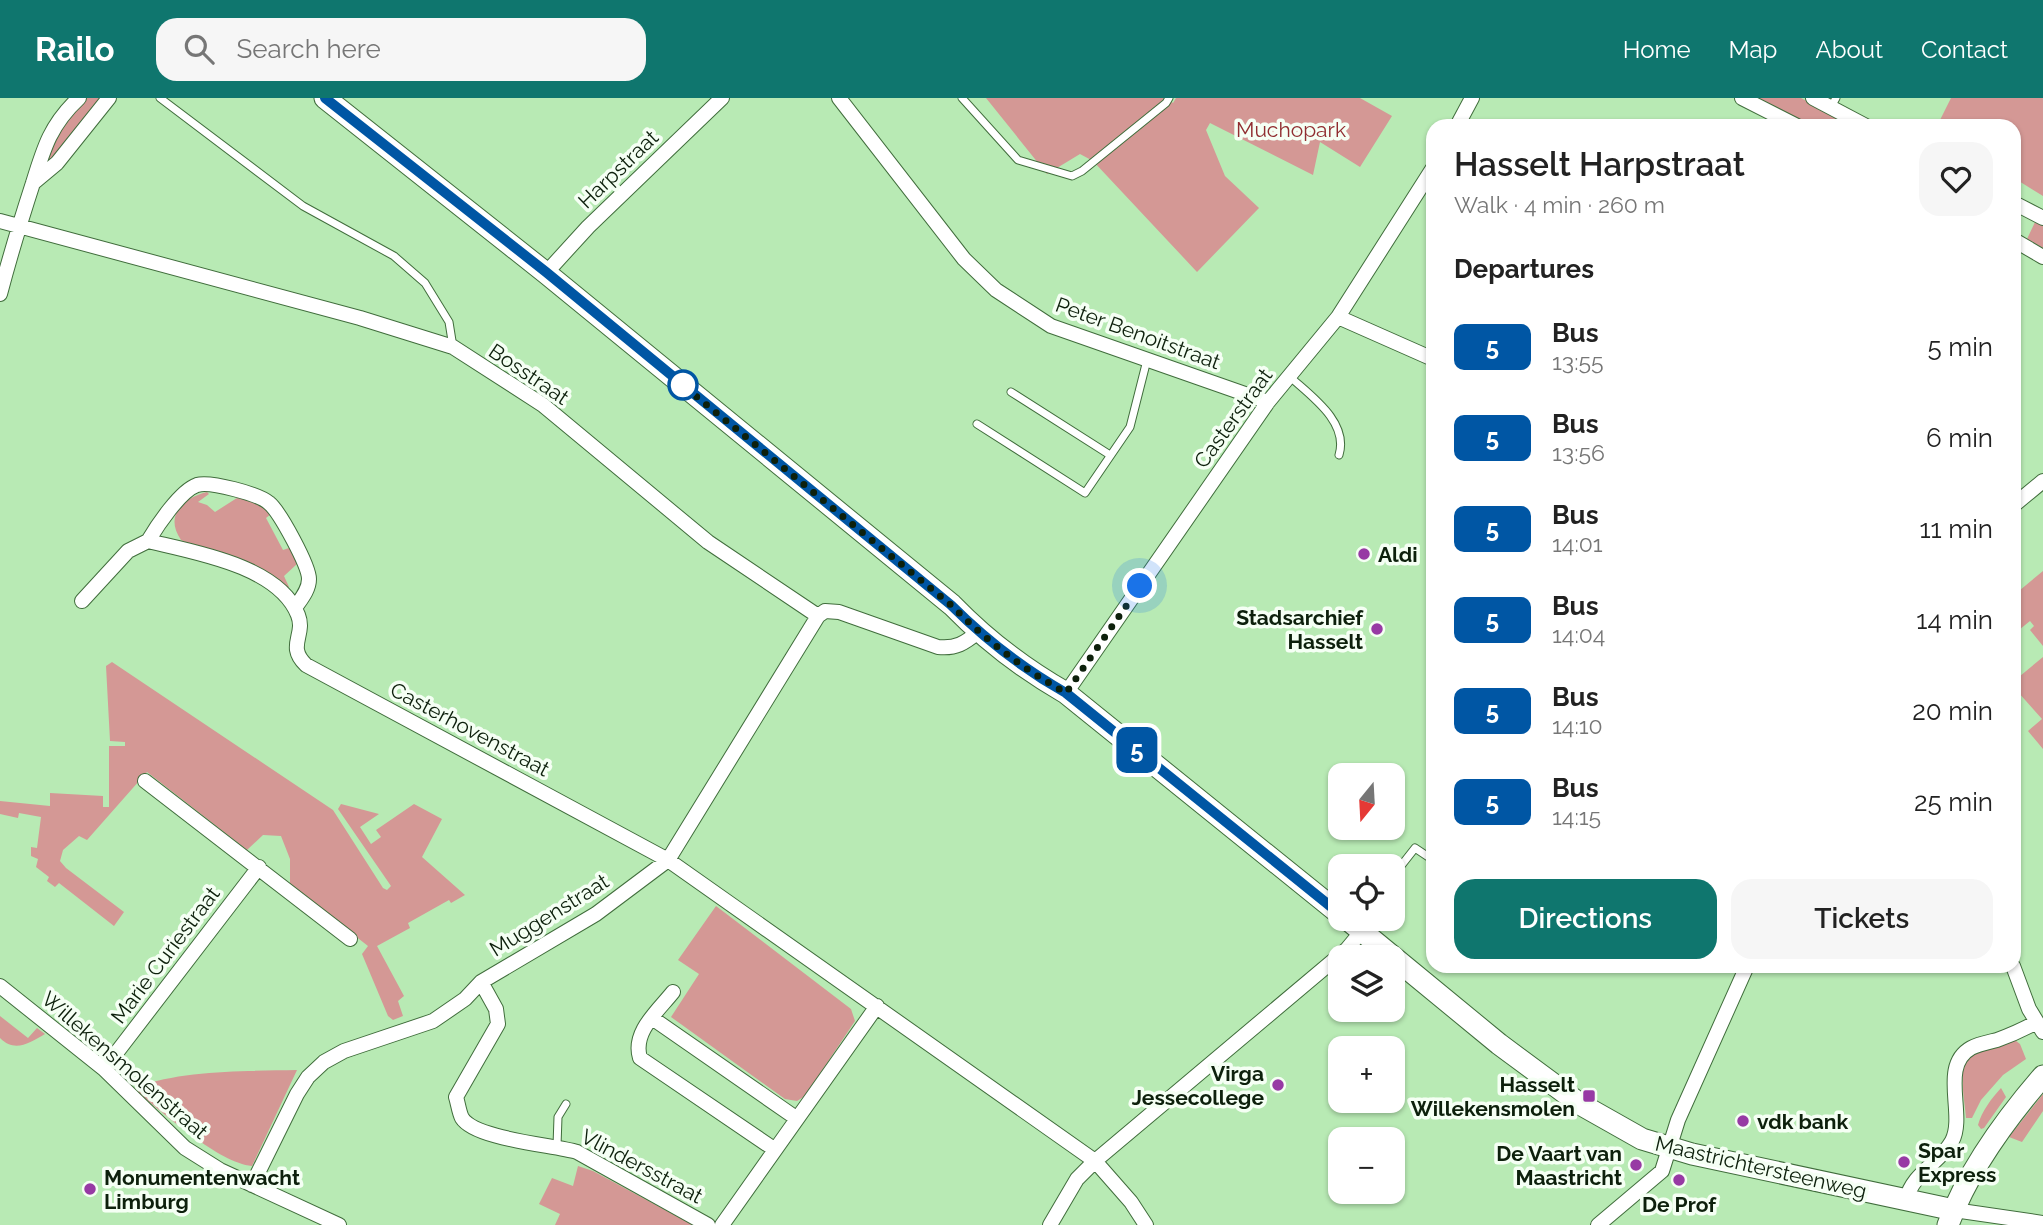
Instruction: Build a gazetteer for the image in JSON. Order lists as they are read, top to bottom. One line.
{"streets":{"main road":["Maastrichtersteenweg"],"street":["Harpstraat","Peter Benoitstraat","Bosstraat","Casterstraat","Casterhovenstraat","Muggenstraat","Marie Curiestraat","Willekensmolenstraat","Vlindersstraat"]},"crossings":[["Harpstraat","Maastrichtersteenweg"],["Peter Benoitstraat","Casterstraat"],["Bosstraat","Muggenstraat"],["Casterstraat","Maastrichtersteenweg"],["Casterhovenstraat","Muggenstraat"],["Muggenstraat","Willekensmolenstraat"],["Muggenstraat","Vlindersstraat"],["Marie Curiestraat","Willekensmolenstraat"]],"parks":["Muchopark"],"places":{"other":["Aldi","Stadsarchief Hasselt","Virga Jessecollege","vdk bank","Spar Express","De Vaart van Maastricht","De Prof","Monumentenwacht Limburg"],"transit":["Hasselt Willekensmolen"]},"lines":["bus line 5"],"north":"bottom","page":{"header":"Railo","search":"Search here","nav":["Home","Map","About","Contact"],"on_map":"5","heading":[["Hasselt Harpstraat","Walk · 4 min · 260 m"],"Departures"],"list":[{"mark":"5","name":"Bus","note":"13:55","value":"5 min"},{"mark":"5","name":"Bus","note":"13:56","value":"6 min"},{"mark":"5","name":"Bus","note":"14:01","value":"11 min"},{"mark":"5","name":"Bus","note":"14:04","value":"14 min"},{"mark":"5","name":"Bus","note":"14:10","value":"20 min"},{"mark":"5","name":"Bus","note":"14:15","value":"25 min"}],"map_buttons":["+","−"],"buttons":["Directions","Tickets"]}}
